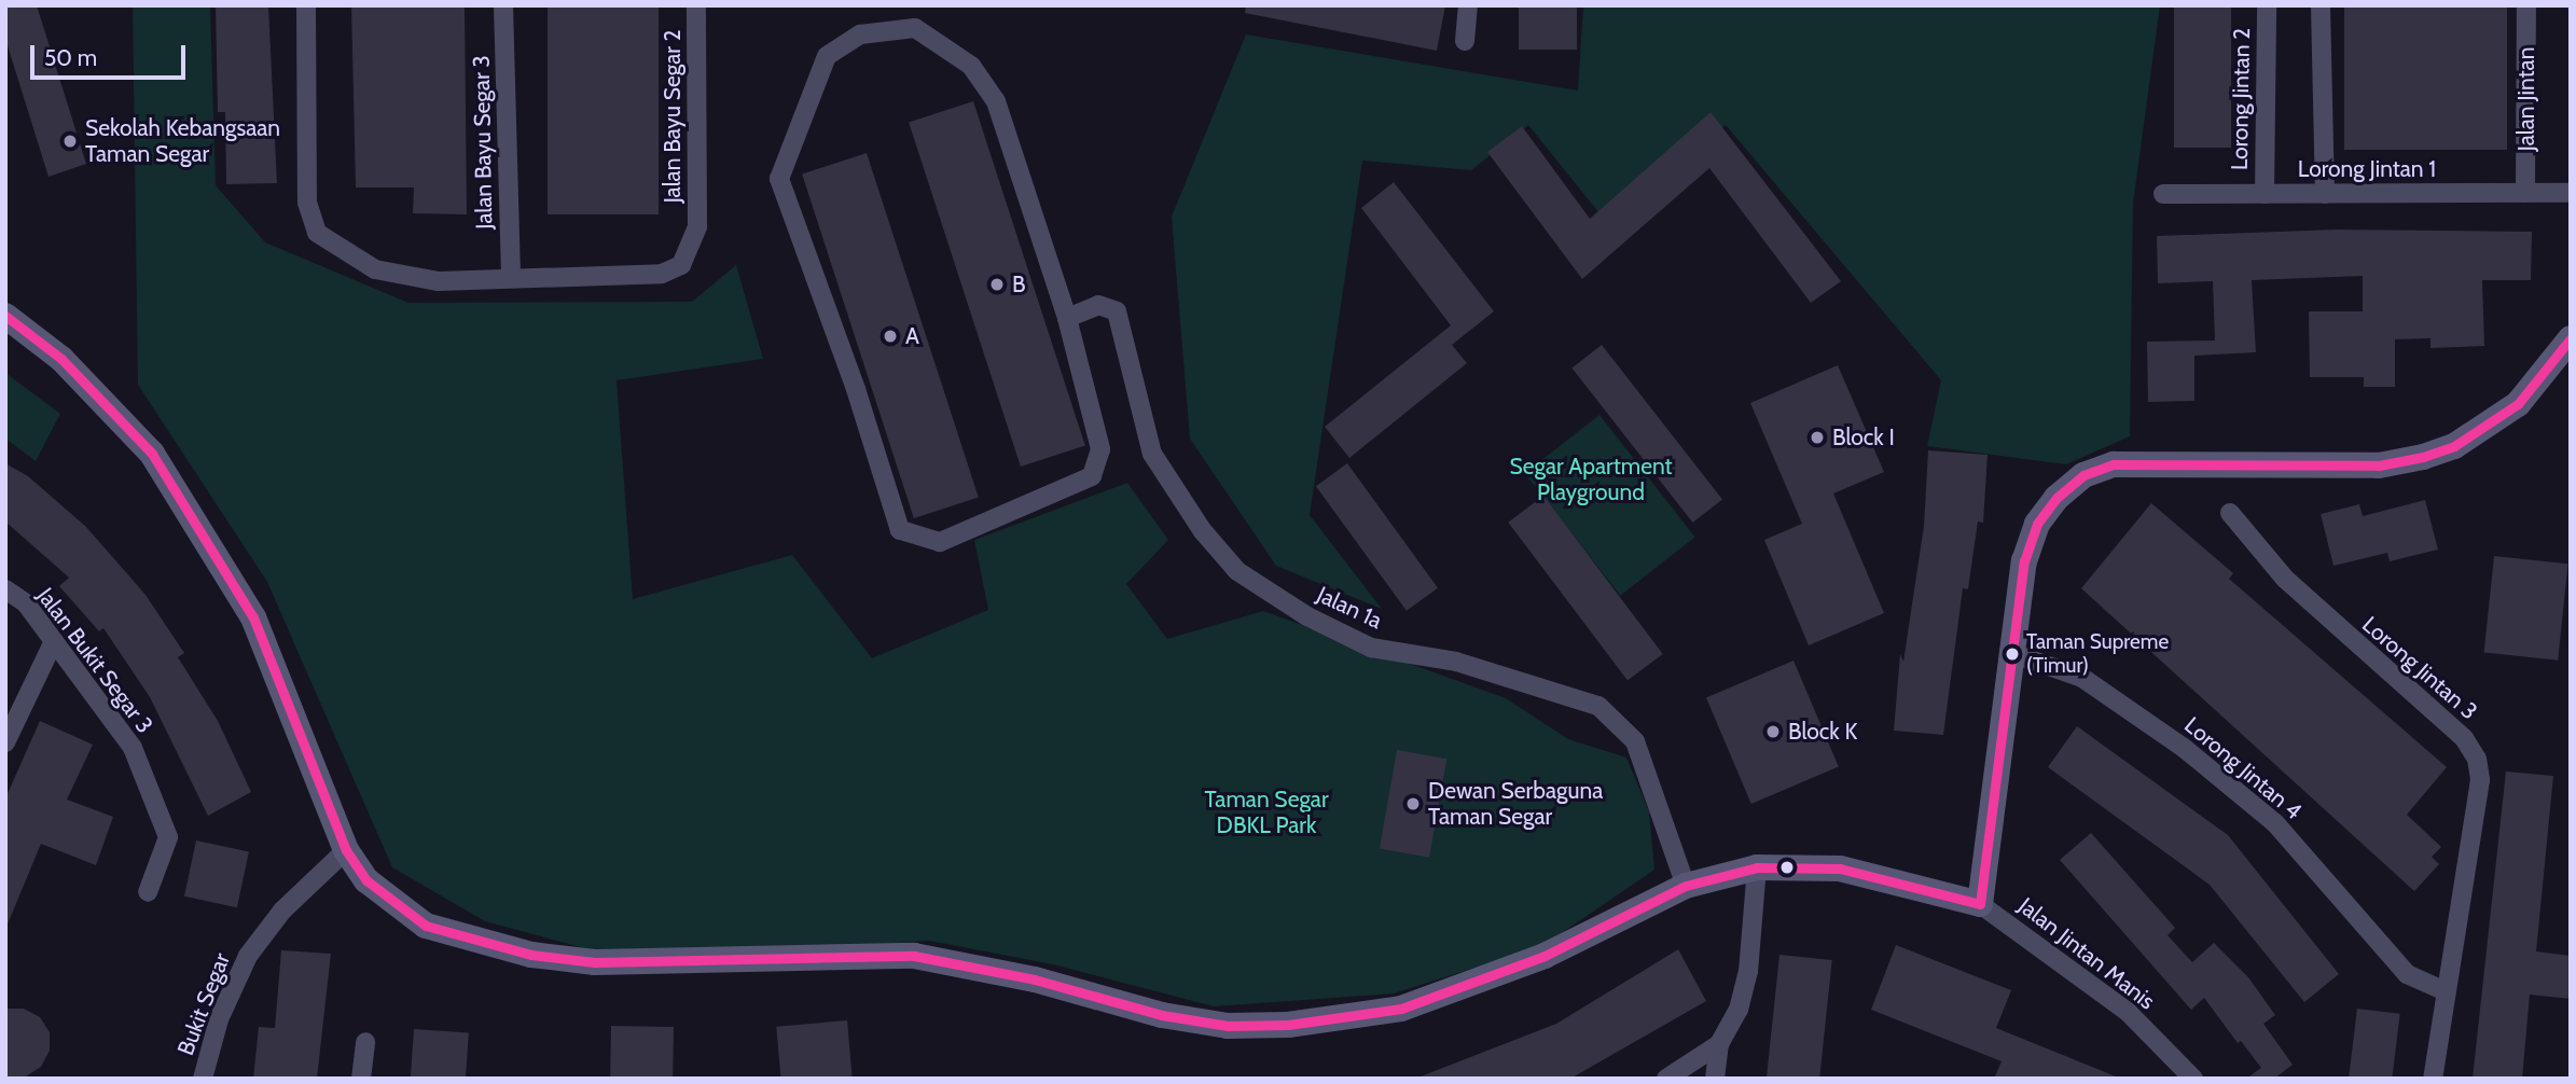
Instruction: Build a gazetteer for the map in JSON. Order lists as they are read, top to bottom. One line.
{"streets":{"street":["Lorong Jintan 2","Jalan Jintan","Jalan Bayu Segar 2","Jalan Bayu Segar 3","Lorong Jintan 1","Jalan 1a","Jalan Bukit Segar 3","Lorong Jintan 3","Lorong Jintan 4","Jalan Jintan Manis","Bukit Segar"]},"crossings":[["Lorong Jintan 2","Lorong Jintan 1"],["Jalan Jintan","Lorong Jintan 1"],["Jalan Bayu Segar 2","Jalan Bayu Segar 3"],["Lorong Jintan 3","Lorong Jintan 4"]],"parks":["Segar Apartment Playground","Taman Segar DBKL Park"],"places":["Sekolah Kebangsaan Taman Segar","B","A","Block I","Taman Supreme (Timur)","Block K","Dewan Serbaguna Taman Segar"],"scale_bar":"50 m"}
